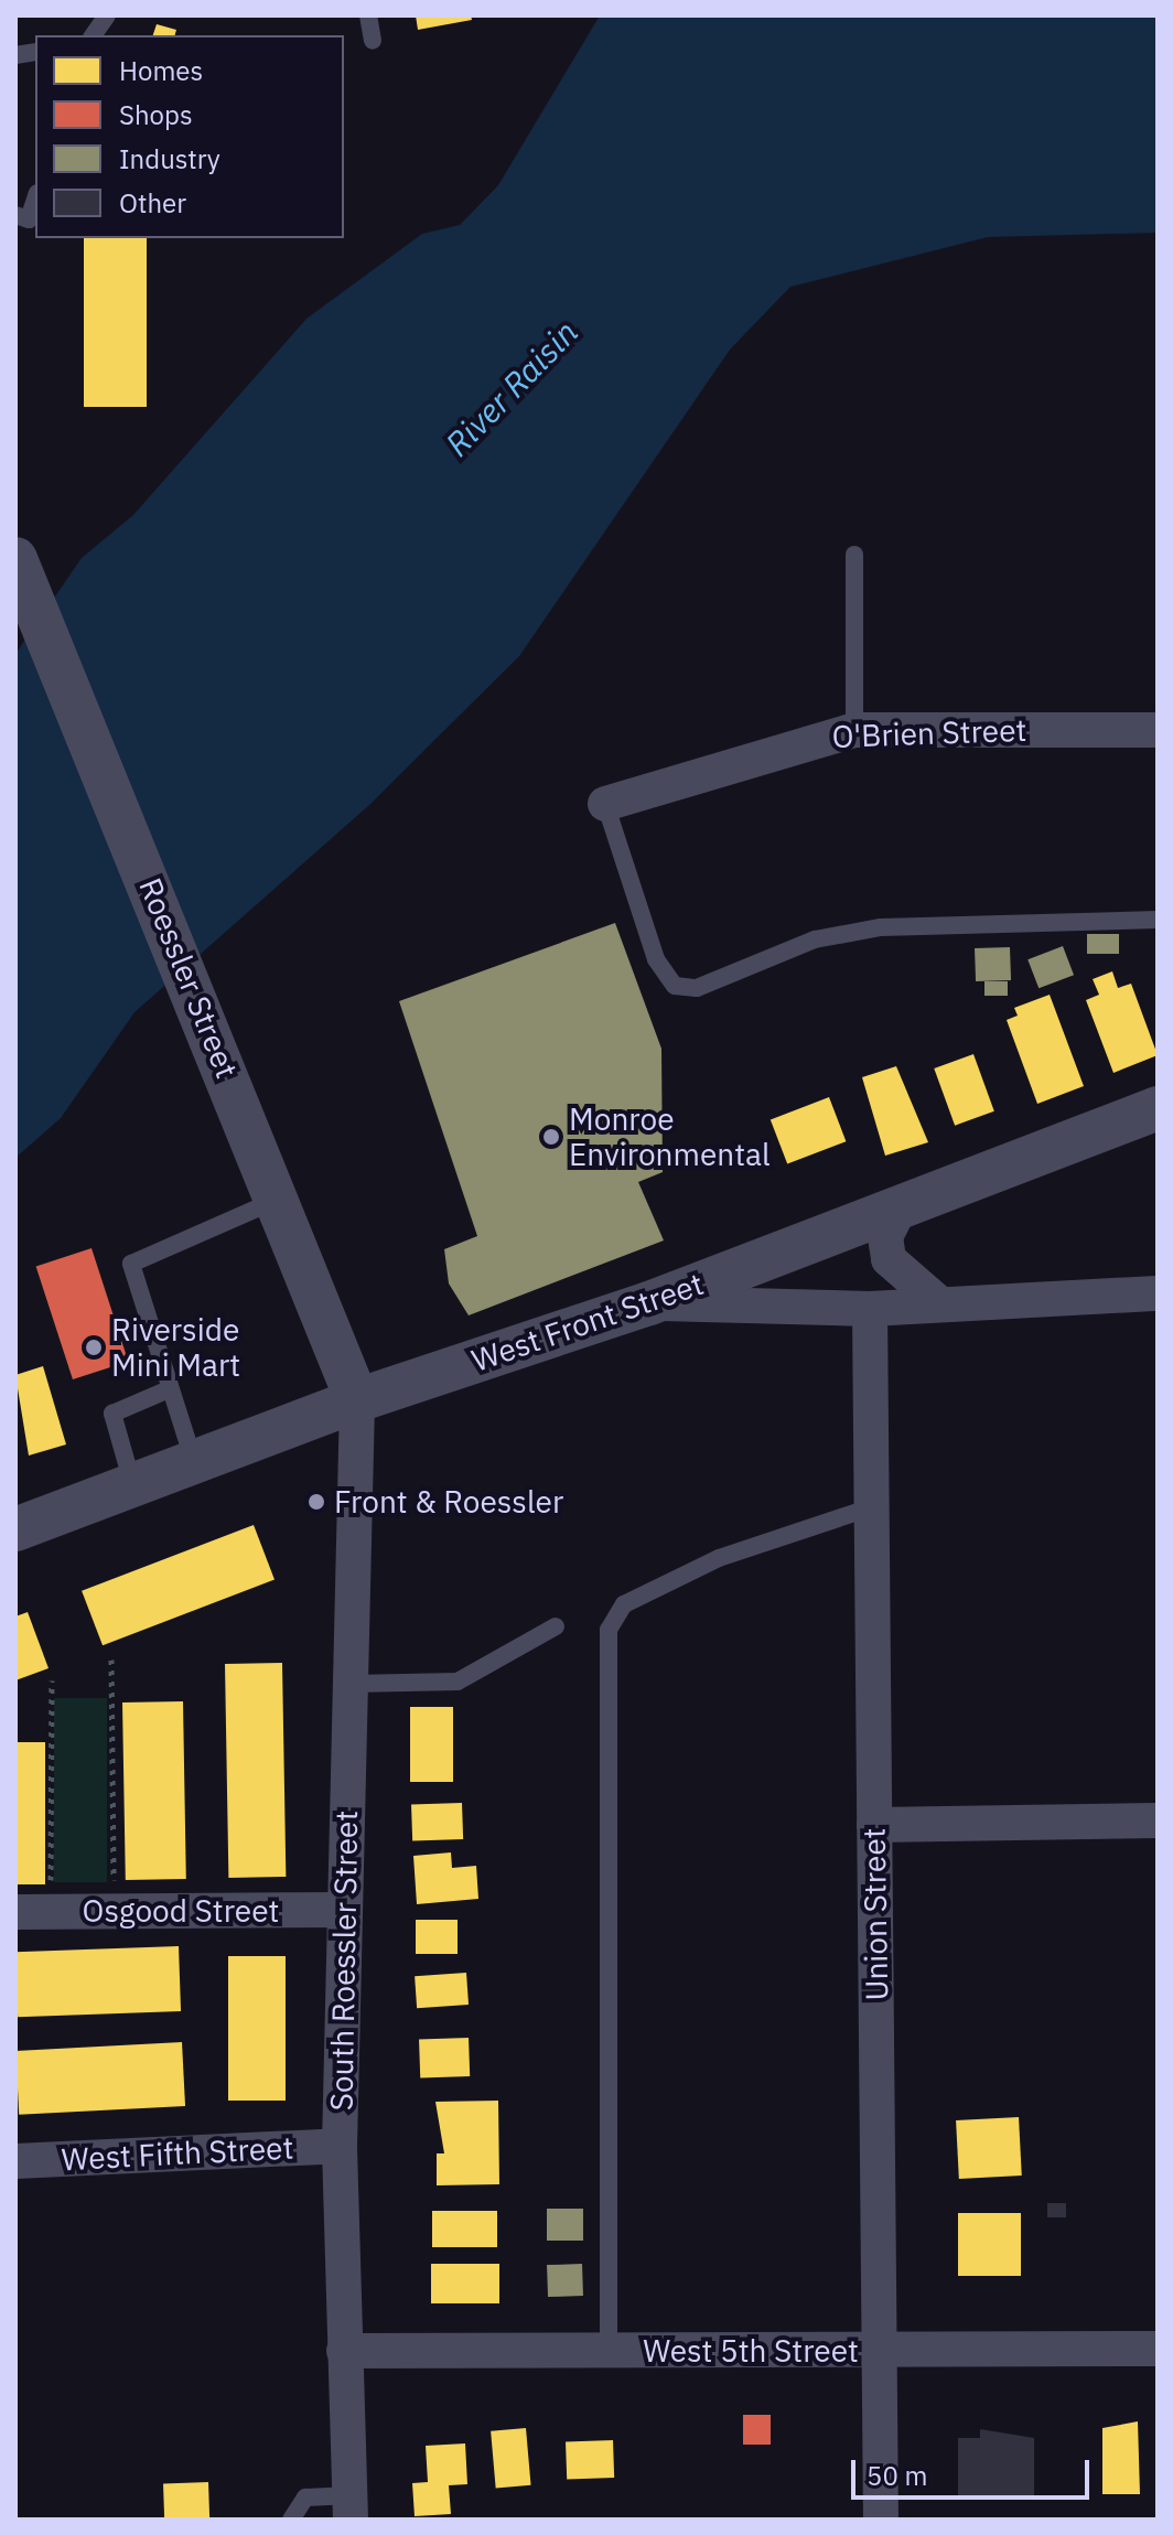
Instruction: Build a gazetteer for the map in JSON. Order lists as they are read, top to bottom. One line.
{"streets":{"street":["O'Brien Street","Roessler Street","West Front Street","Osgood Street","Union Street","South Roessler Street","West Fifth Street","West 5th Street"]},"crossings":[["Roessler Street","West Front Street"],["Roessler Street","South Roessler Street"],["West Front Street","South Roessler Street"],["Osgood Street","South Roessler Street"],["Union Street","West 5th Street"],["South Roessler Street","West Fifth Street"],["South Roessler Street","West 5th Street"]],"water":["River Raisin"],"places":["Monroe Environmental","Riverside Mini Mart","Front & Roessler"],"legend":["Homes","Shops","Industry","Other"],"scale_bar":"50 m"}
